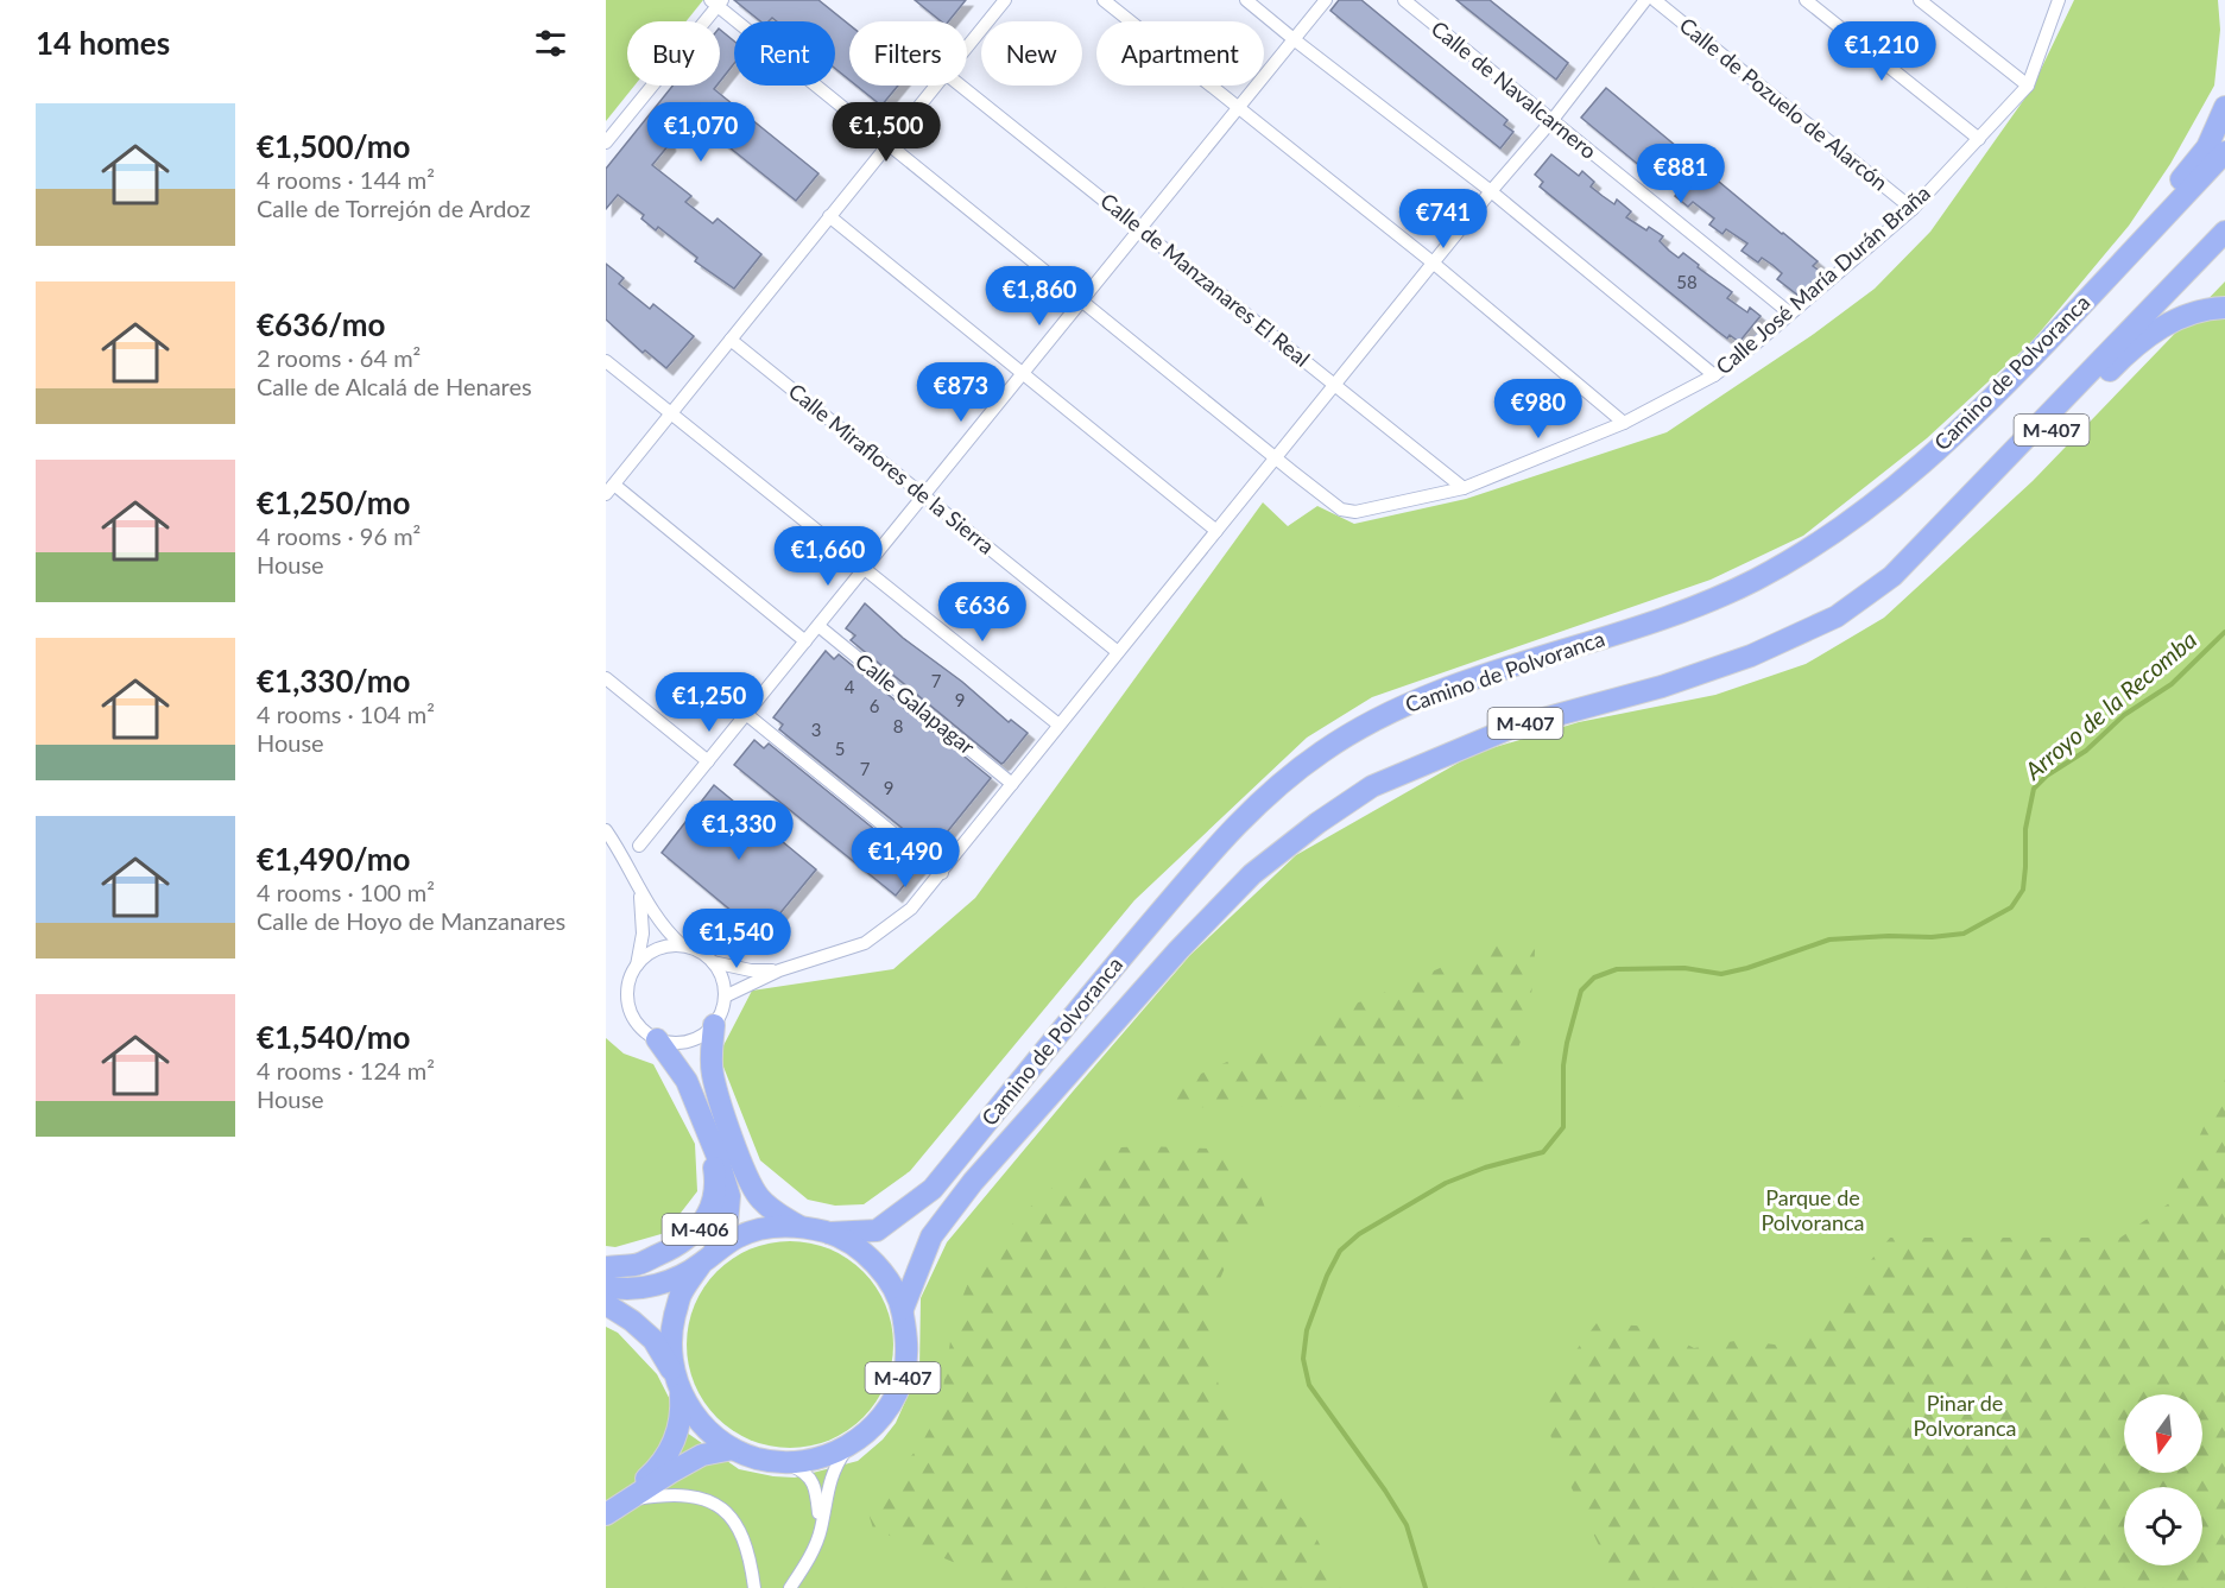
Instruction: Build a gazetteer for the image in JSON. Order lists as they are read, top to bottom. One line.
{"streets":{"highway":["Camino de Polvoranca","M-407","M-406"],"street":["Calle de Navalcarnero","Calle de Pozuelo de Alarcón","Calle de Manzanares El Real","Calle José María Durán Braña","Calle Miraflores de la Sierra","Calle Galapagar"]},"crossings":[["Calle de Navalcarnero","Calle José María Durán Braña"],["Calle de Pozuelo de Alarcón","Calle José María Durán Braña"],["Calle de Manzanares El Real","Calle José María Durán Braña"],["Camino de Polvoranca","M-407"],["Camino de Polvoranca","M-406"],["M-407","M-406"]],"water":["Arroyo de la Recomba"],"parks":["Parque de Polvoranca","Pinar de Polvoranca"],"house_numbers":["58","7","4","9","6","8","3","5","7","9"],"north":"bottom","page":{"heading":"14 homes","price":["€1,210","€1,070","€1,500","€881","€741","€1,860","€873","€980","€1,660","€636","€1,250","€1,330","€1,490","€1,540"],"chip":["Buy","Rent","Filters","New","Apartment"],"list":[{"name":"€1,500/mo","note":"4 rooms · 144 m² · Calle de Torrejón de Ardoz"},{"name":"€636/mo","note":"2 rooms · 64 m² · Calle de Alcalá de Henares"},{"name":"€1,250/mo","note":"4 rooms · 96 m² · House"},{"name":"€1,330/mo","note":"4 rooms · 104 m² · House"},{"name":"€1,490/mo","note":"4 rooms · 100 m² · Calle de Hoyo de Manzanares"},{"name":"€1,540/mo","note":"4 rooms · 124 m² · House"}]}}
